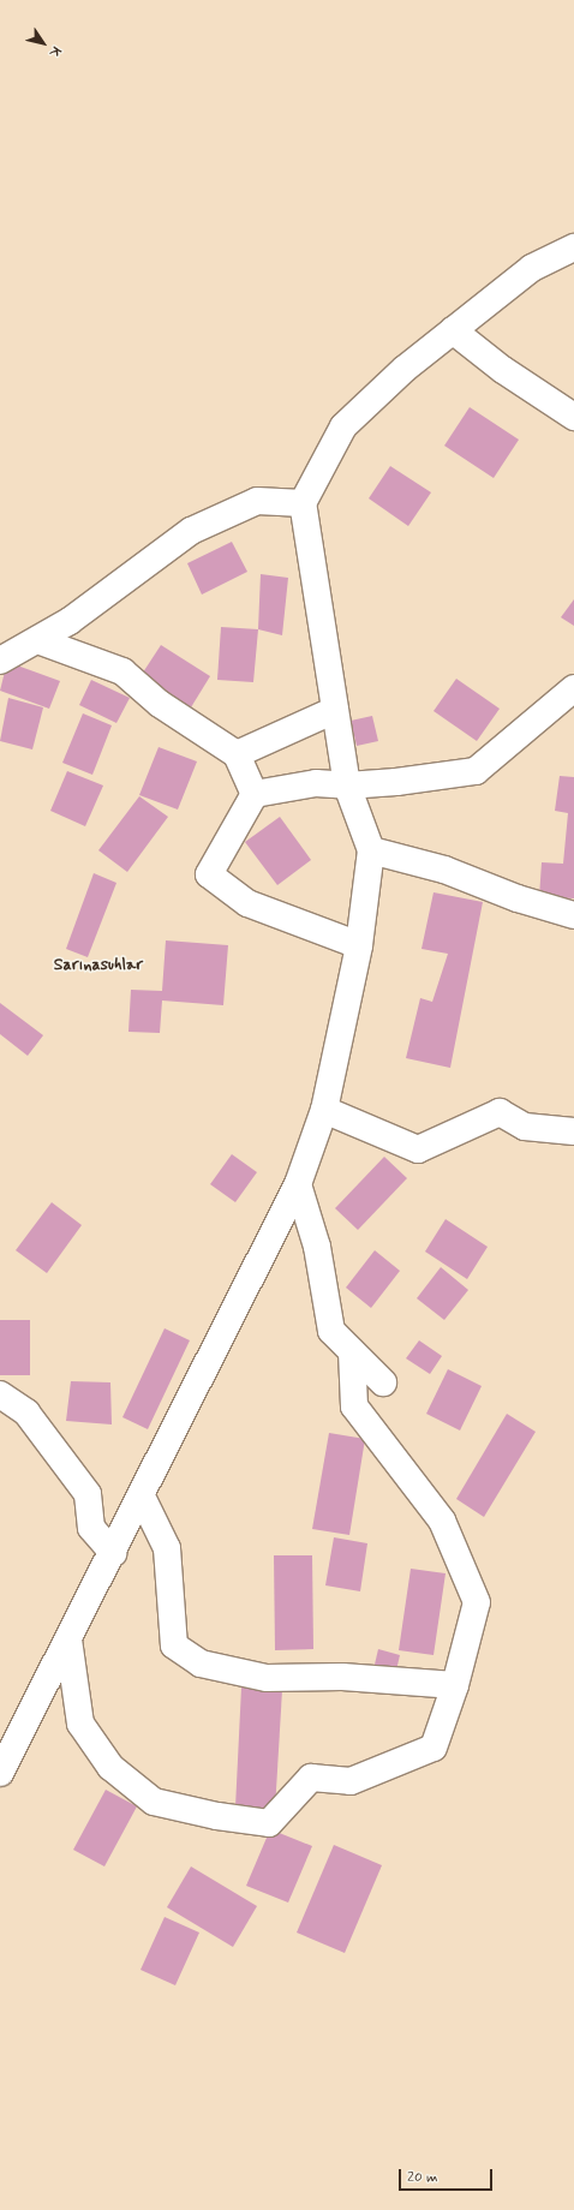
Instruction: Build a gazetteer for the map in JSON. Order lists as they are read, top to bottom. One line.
{"districts":["Sarınasuhlar"],"scale_bar":"20 m","north":"bottom right"}
